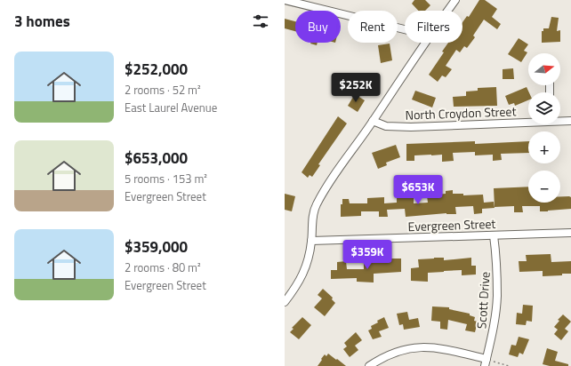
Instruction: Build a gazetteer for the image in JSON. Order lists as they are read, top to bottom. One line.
{"streets":{"street":["North Croydon Street","Evergreen Street","Scott Drive"]},"crossings":[["Evergreen Street","Scott Drive"]],"north":"right","page":{"heading":"3 homes","chip":["Buy","Rent","Filters"],"list":[{"name":"$252,000","note":"2 rooms · 52 m² · East Laurel Avenue"},{"name":"$653,000","note":"5 rooms · 153 m² · Evergreen Street"},{"name":"$359,000","note":"2 rooms · 80 m² · Evergreen Street"}],"map_buttons":["+","−"],"price":["$252K","$653K","$359K"]}}
